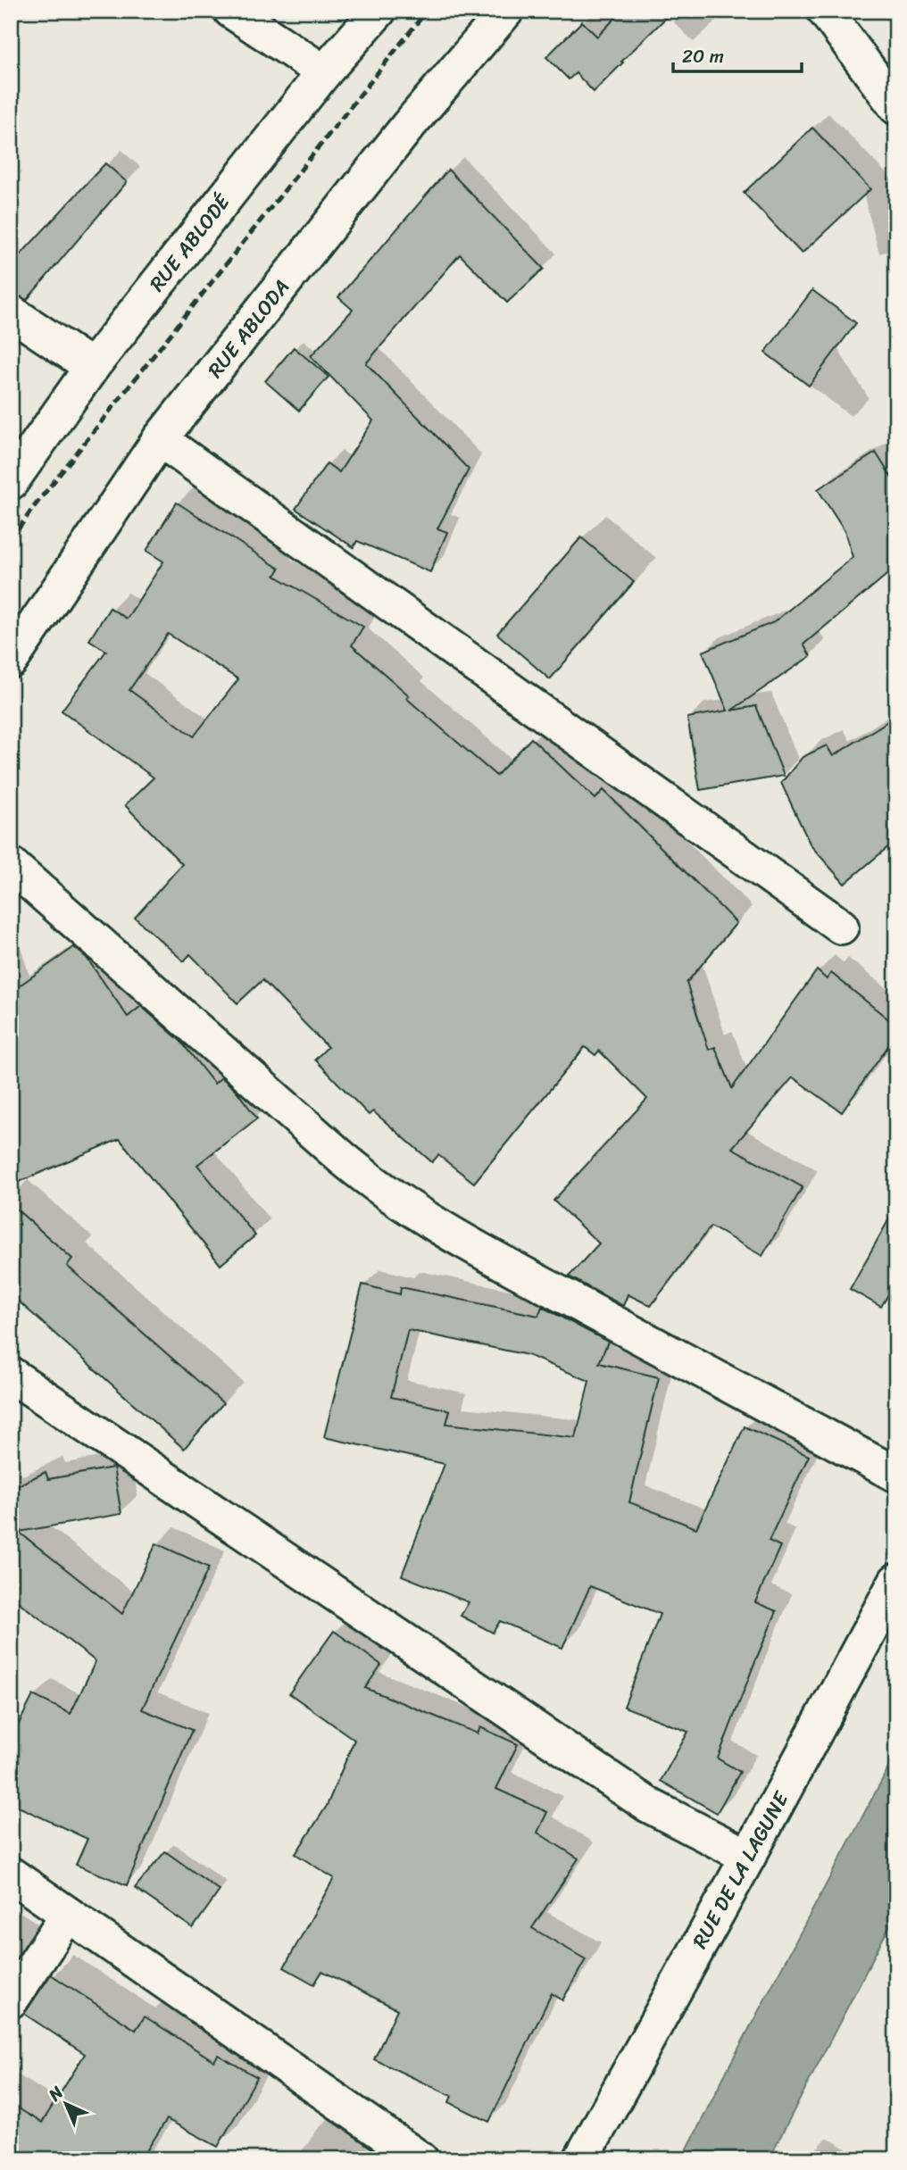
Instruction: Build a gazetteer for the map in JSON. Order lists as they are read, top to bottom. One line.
{"streets":{"street":["RUE ABLODÉ","RUE ABLODA","RUE DE LA LAGUNE"]},"scale_bar":"20 m","north":"top left"}
